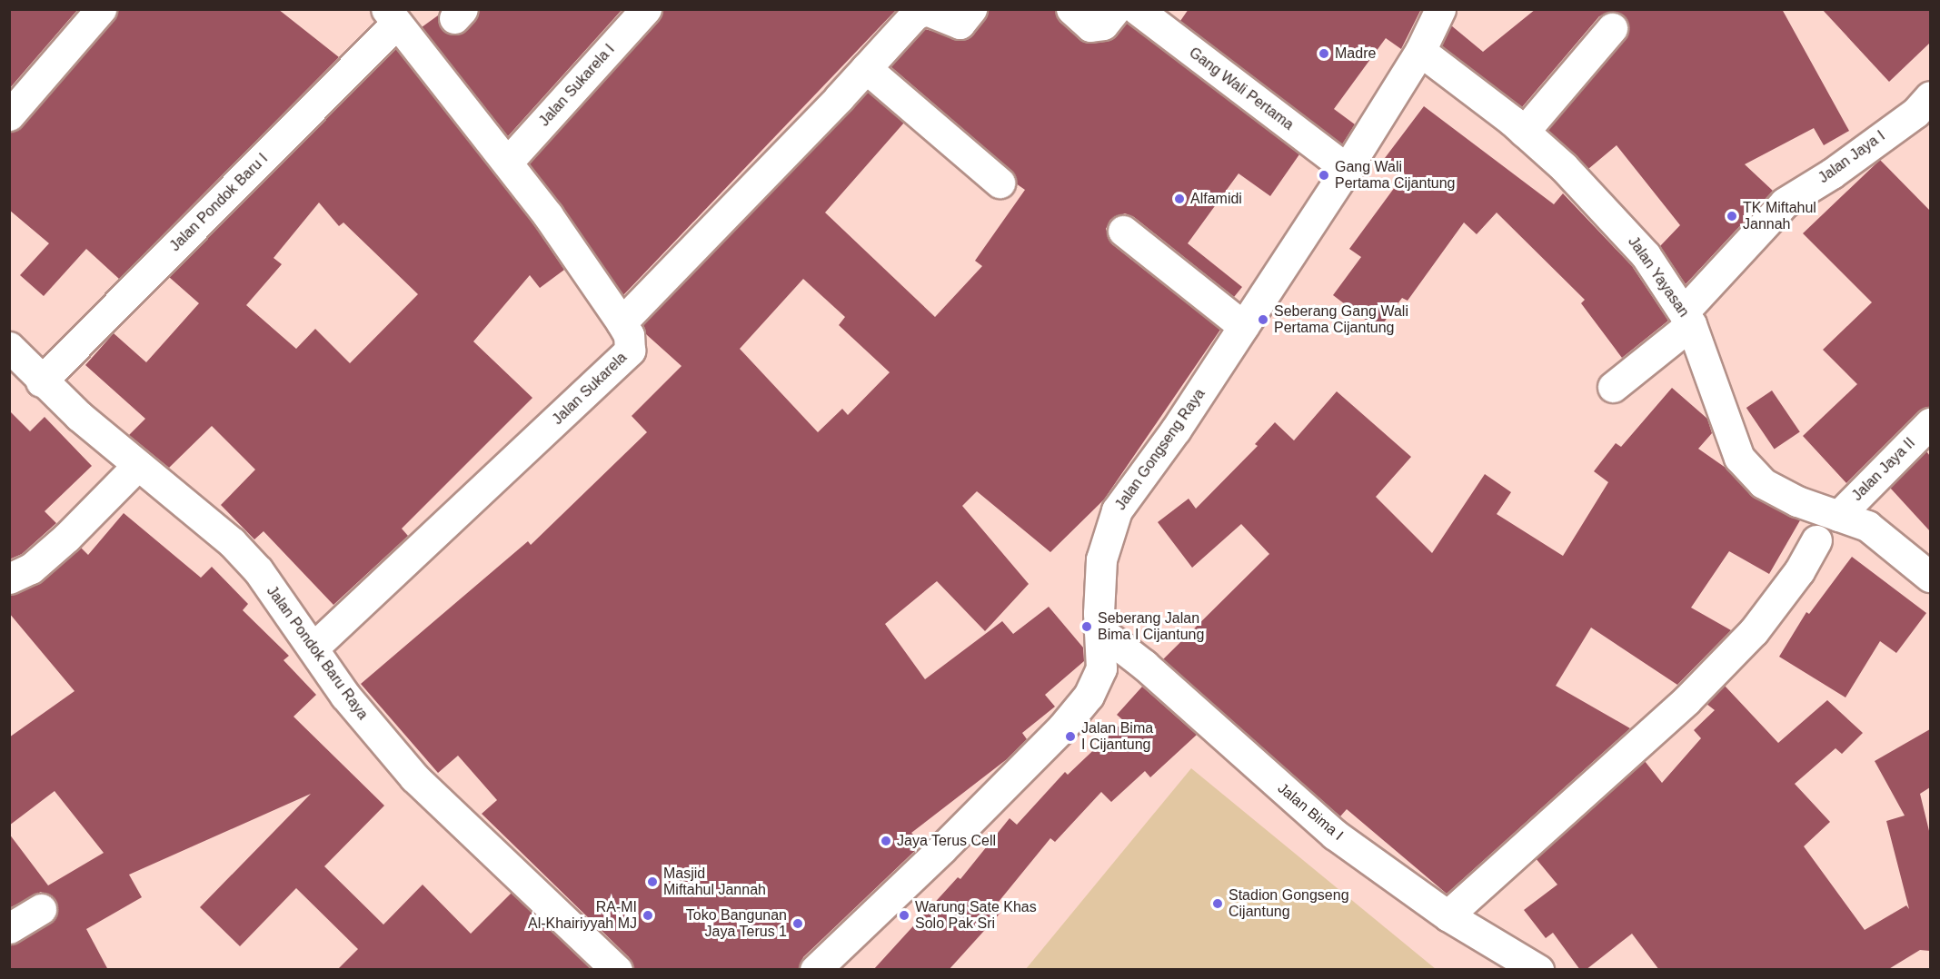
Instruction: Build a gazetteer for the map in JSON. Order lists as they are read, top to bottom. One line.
{"streets":{"street":["Jalan Sukarela I","Gang Wali Pertama","Jalan Jaya I","Jalan Pondok Baru I","Jalan Yayasan","Jalan Sukarela","Jalan Gongseng Raya","Jalan Jaya II","Jalan Pondok Baru Raya","Jalan Bima I"]},"crossings":[["Jalan Sukarela I","Jalan Sukarela"],["Gang Wali Pertama","Jalan Gongseng Raya"],["Jalan Jaya I","Jalan Yayasan"],["Jalan Pondok Baru I","Jalan Sukarela"],["Jalan Pondok Baru I","Jalan Pondok Baru Raya"],["Jalan Yayasan","Jalan Gongseng Raya"],["Jalan Yayasan","Jalan Jaya II"],["Jalan Sukarela","Jalan Pondok Baru Raya"],["Jalan Gongseng Raya","Jalan Bima I"]],"places":["Madre","Gang Wali Pertama Cijantung","Alfamidi","TK Miftahul Jannah","Seberang Gang Wali Pertama Cijantung","Seberang Jalan Bima I Cijantung","Jalan Bima I Cijantung","Jaya Terus Cell","Masjid Miftahul Jannah","Stadion Gongseng Cijantung","RA-MI Al-Khairiyyah MJ","Warung Sate Khas Solo Pak Sri","Toko Bangunan Jaya Terus 1"]}
